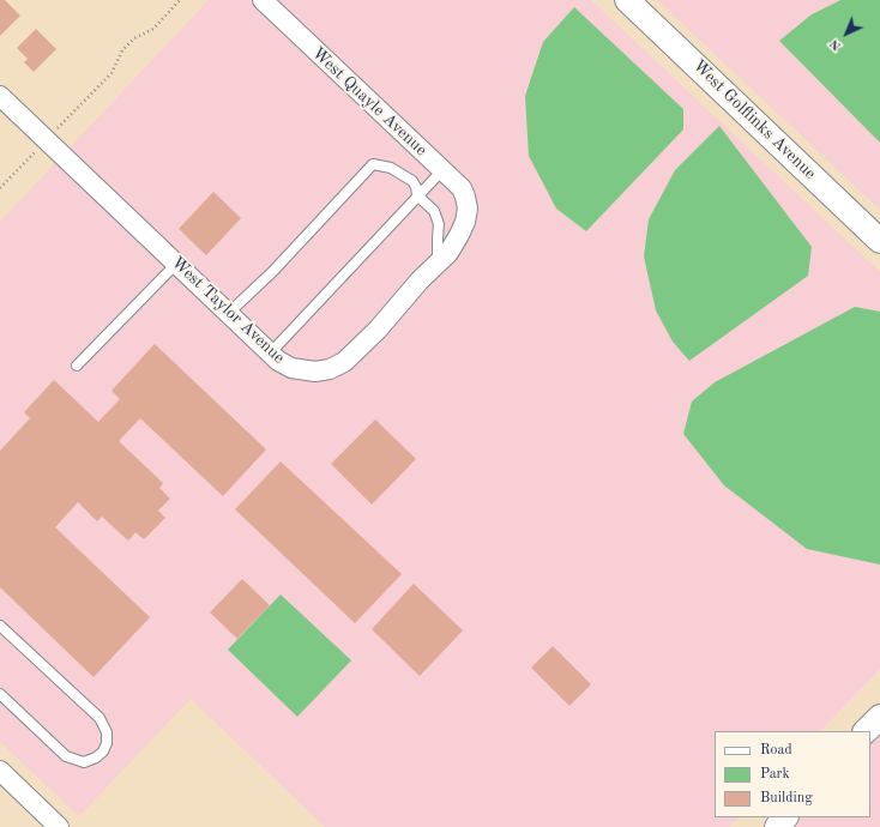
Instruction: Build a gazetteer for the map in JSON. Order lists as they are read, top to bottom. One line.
{"streets":{"street":["West Quayle Avenue","West Golflinks Avenue","West Taylor Avenue"]},"crossings":[["West Quayle Avenue","West Taylor Avenue"]],"legend":["Road","Park","Building"],"north":"bottom left"}
